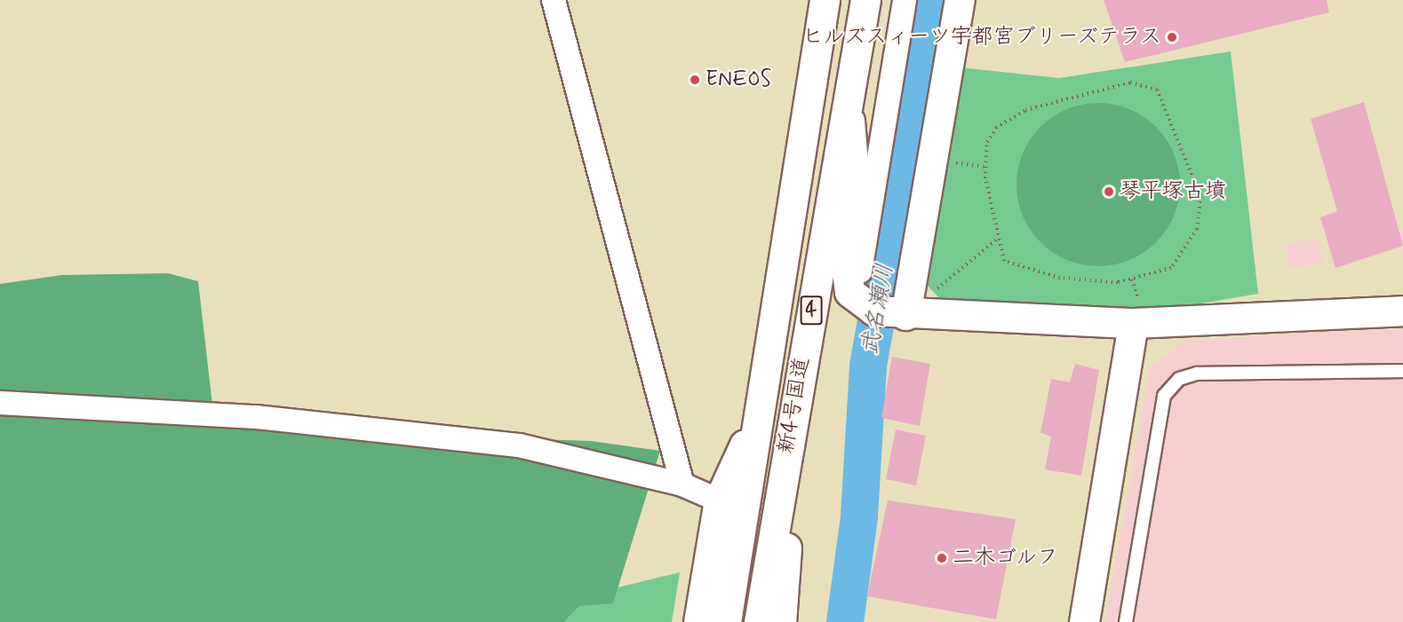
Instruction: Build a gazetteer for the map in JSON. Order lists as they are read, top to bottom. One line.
{"streets":{"main road":["4","新4号国道"]},"water":["武名瀬川"],"places":["ヒルズスィーツ宇都宮ブリーズテラス","ENEOS","琴平塚古墳","二木ゴルフ"]}
